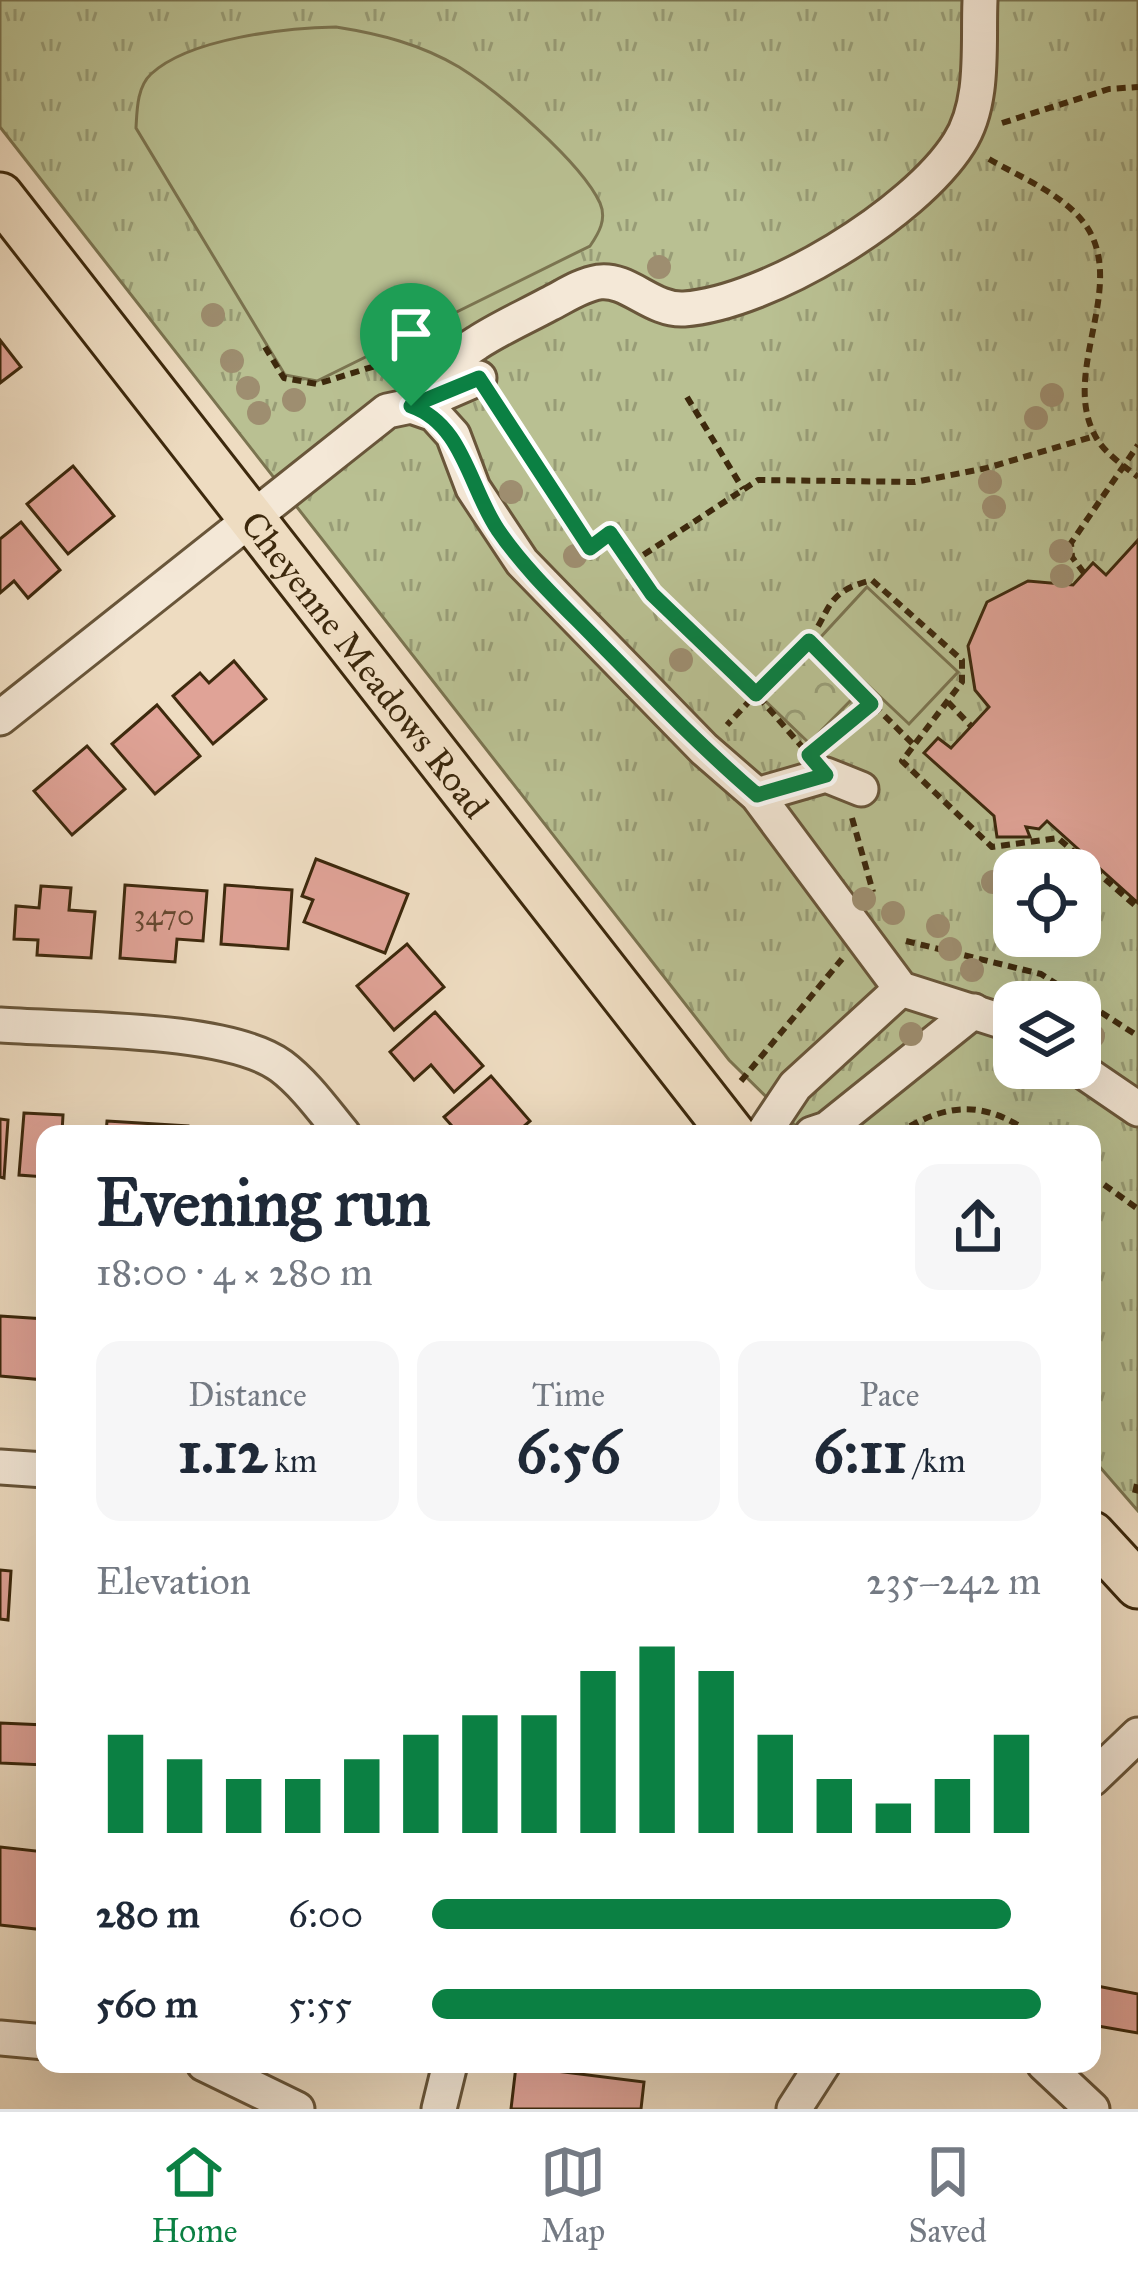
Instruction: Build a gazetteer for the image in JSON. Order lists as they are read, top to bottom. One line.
{"streets":{"main road":["Cheyenne Meadows Road"]},"house_numbers":["3470"],"page":{"heading":["Evening run","18:00 · 4 × 280 m"],"stats":[["Distance","1.12 km"],["Time","6:56"],["Pace","6:11 /km"]],"chart":["Elevation","235–242 m"],"list":[{"name":"280 m","note":"6:00"},{"name":"560 m","note":"5:55"}],"tabs":["Home","Map","Saved"]}}
